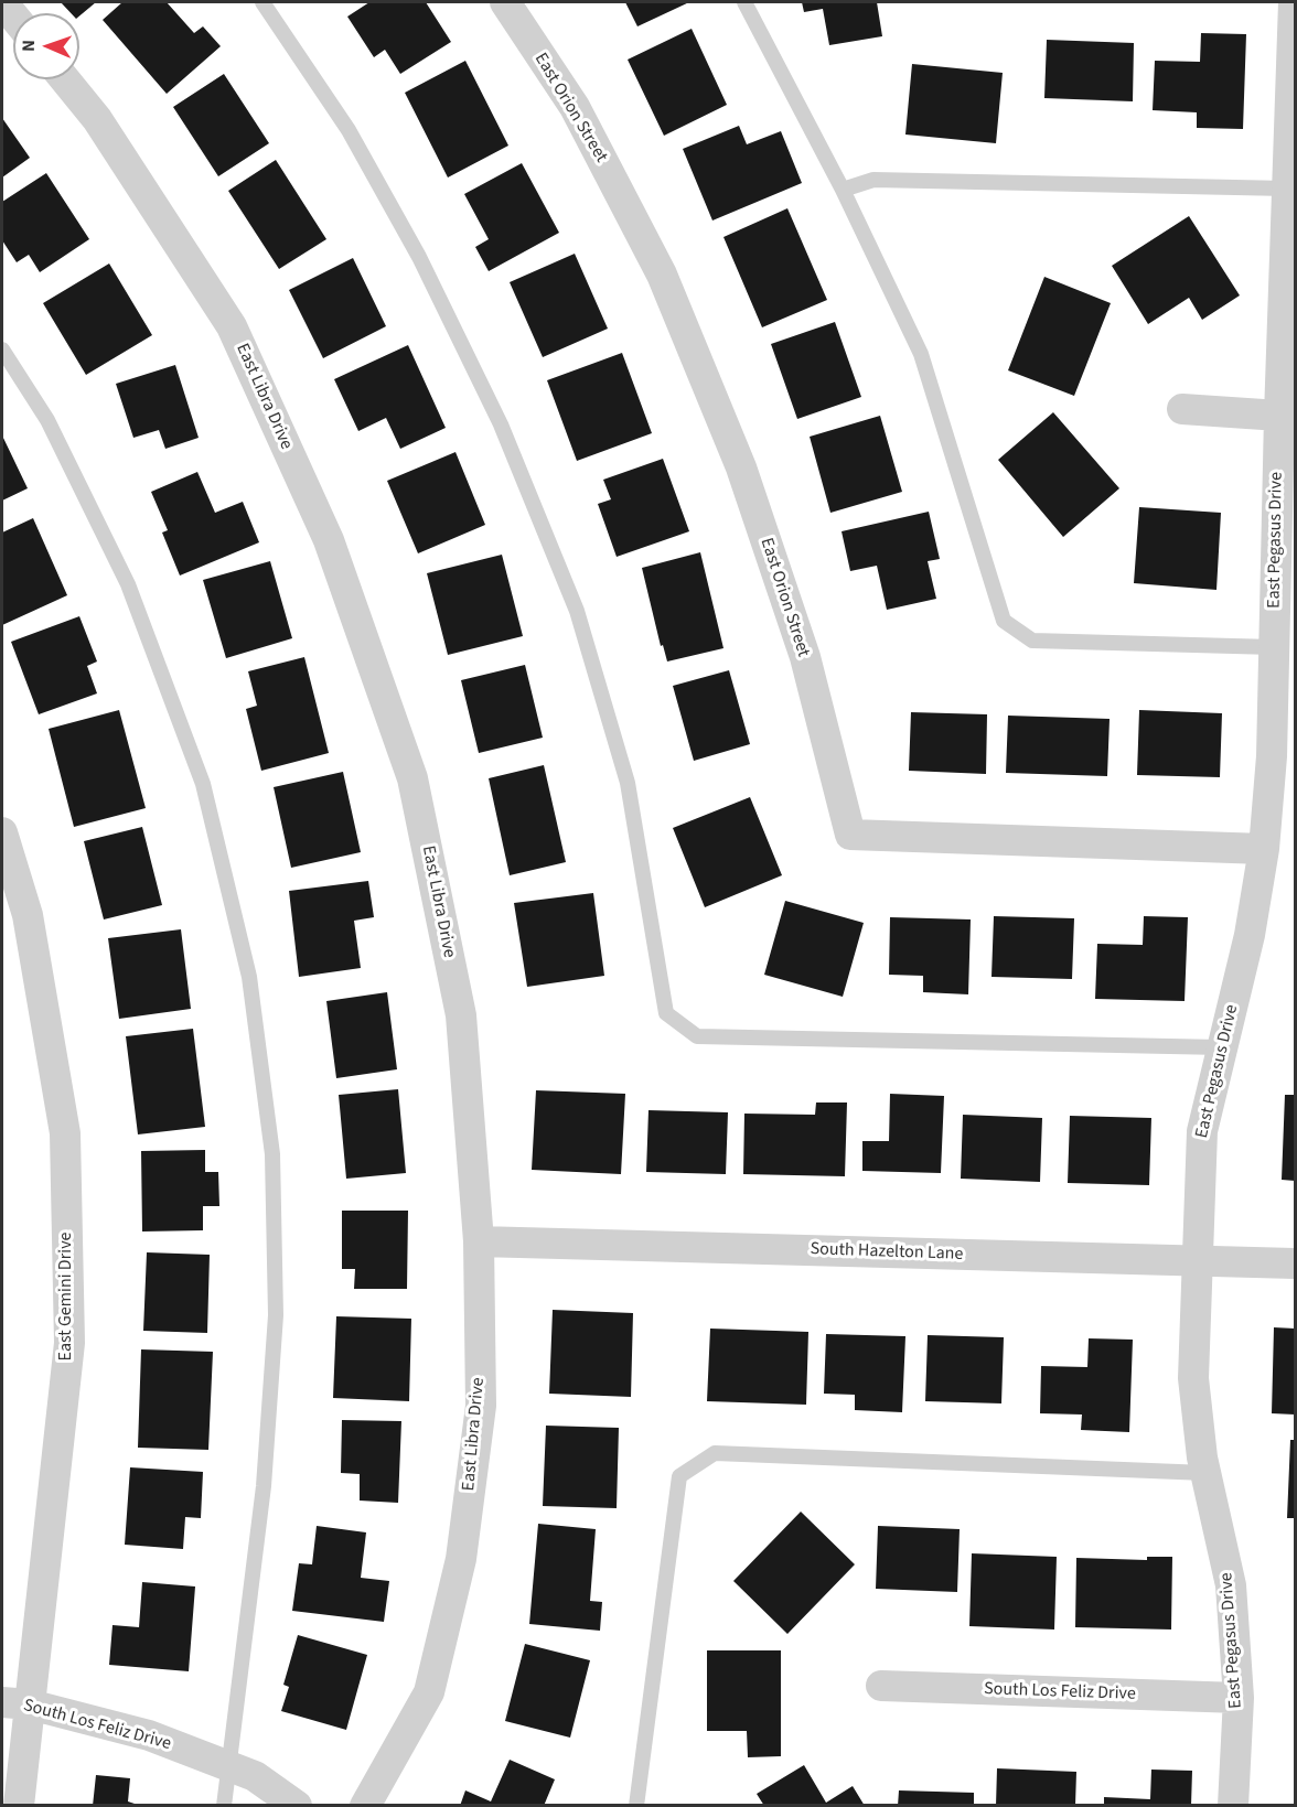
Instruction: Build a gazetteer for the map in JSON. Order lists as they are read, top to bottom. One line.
{"streets":{"street":["East Orion Street","East Libra Drive","East Pegasus Drive","South Hazelton Lane","East Gemini Drive","South Los Feliz Drive"]},"crossings":[["East Orion Street","East Pegasus Drive"],["East Libra Drive","South Hazelton Lane"],["East Pegasus Drive","South Hazelton Lane"],["East Pegasus Drive","South Los Feliz Drive"],["East Gemini Drive","South Los Feliz Drive"]],"north":"left"}
